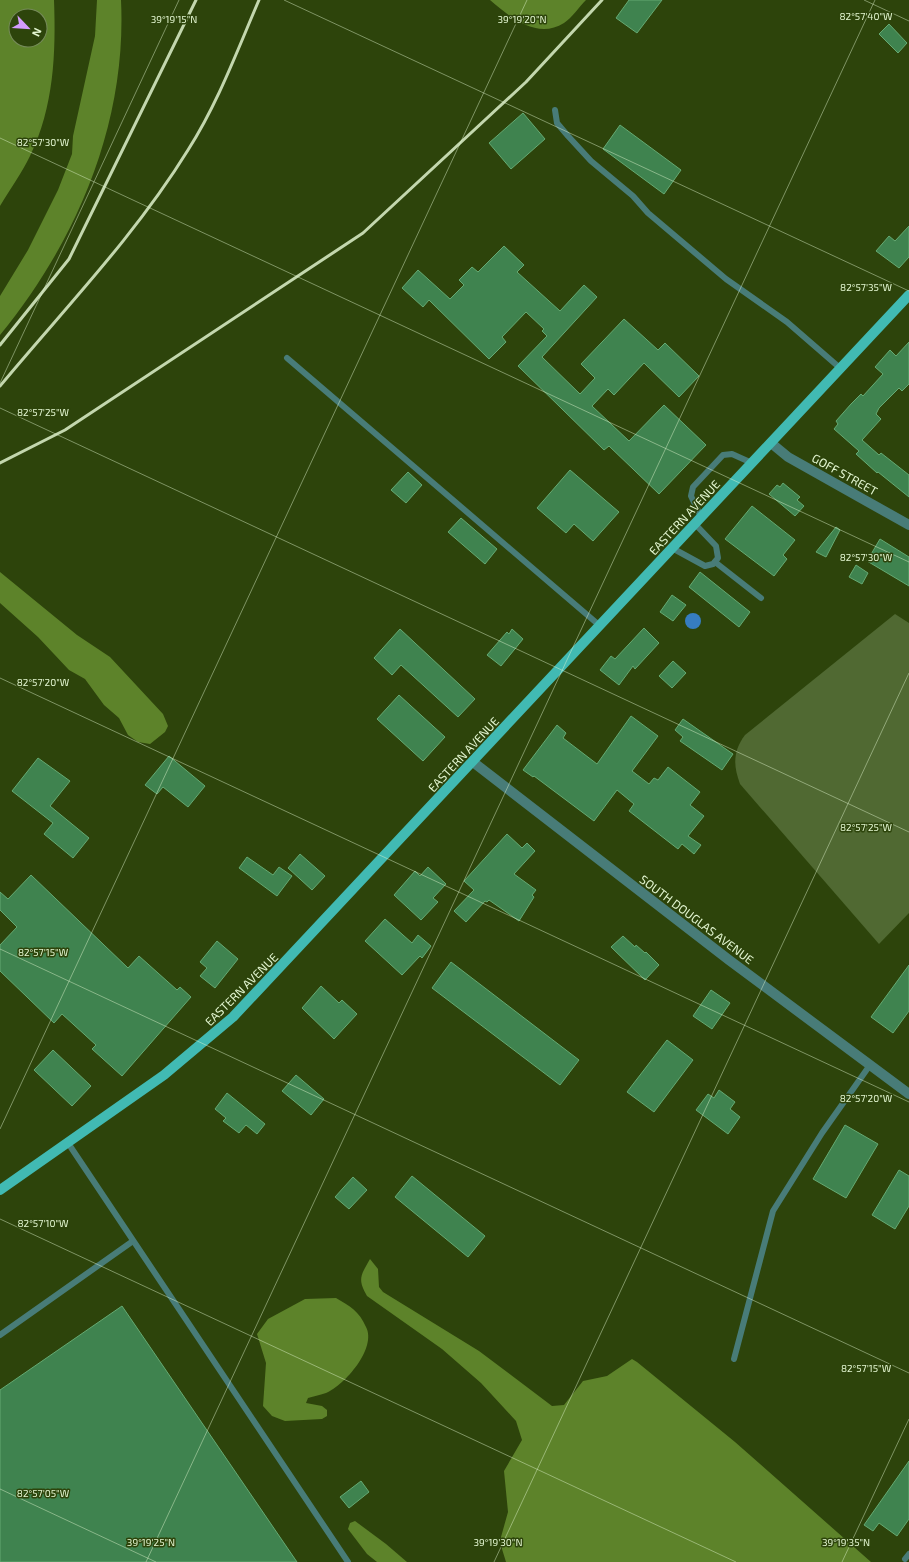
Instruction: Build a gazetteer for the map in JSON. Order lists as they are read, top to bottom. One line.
{"streets":{"main road":["EASTERN AVENUE"],"street":["GOFF STREET","SOUTH DOUGLAS AVENUE"]},"crossings":[["GOFF STREET","EASTERN AVENUE"],["EASTERN AVENUE","SOUTH DOUGLAS AVENUE"]],"north":"bottom right","coordinates":["82°57'40\"W","39°19'15\"N","39°19'20\"N","82°57'30\"W","82°57'35\"W","82°57'25\"W","82°57'20\"W","82°57'15\"W","82°57'10\"W","82°57'05\"W","39°19'25\"N","39°19'30\"N","39°19'35\"N"]}
